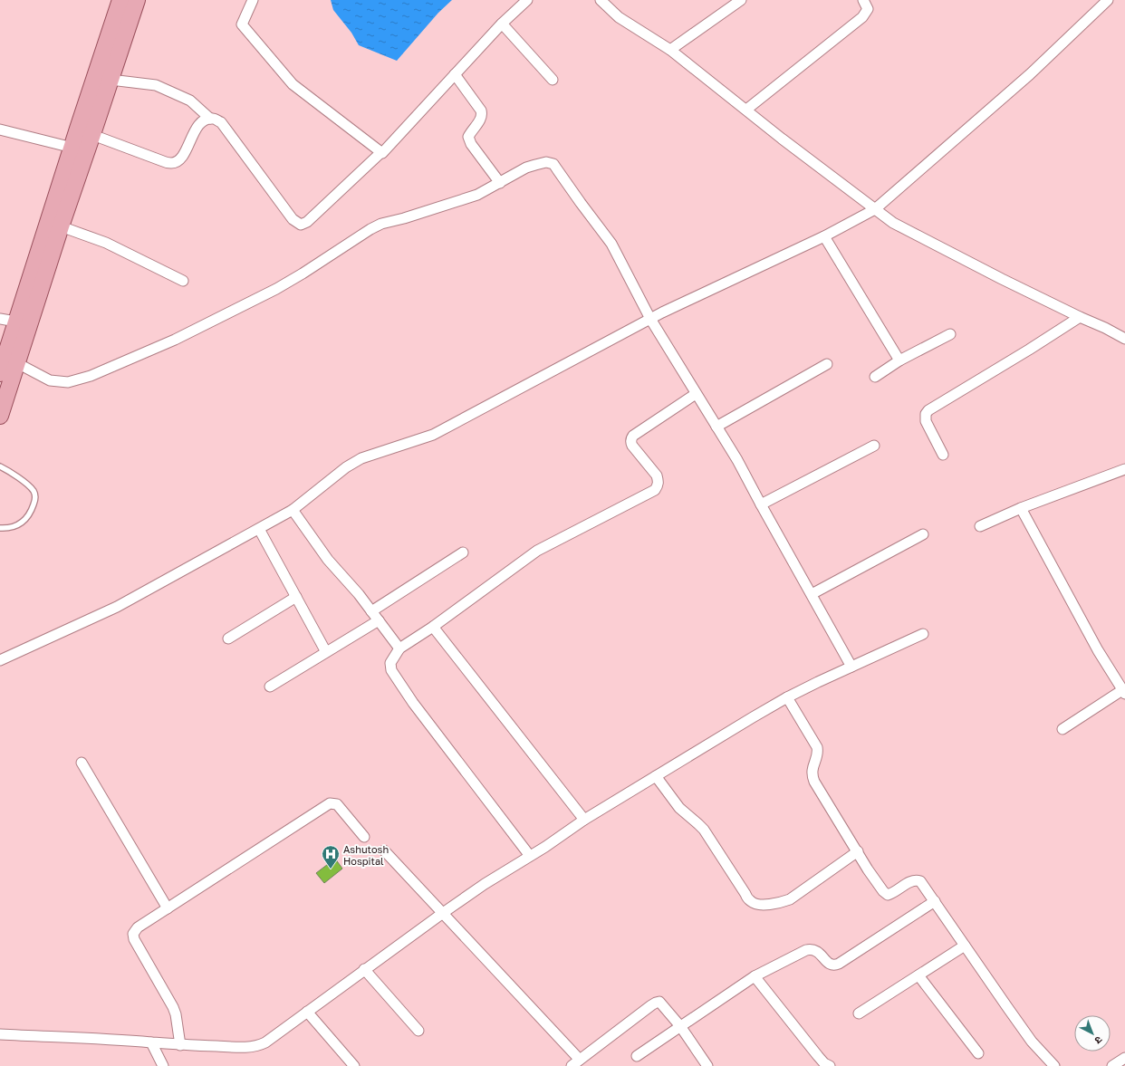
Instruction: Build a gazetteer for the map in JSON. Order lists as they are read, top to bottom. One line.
{"places":{"hospital":["Ashutosh Hospital"]},"north":"bottom right"}
